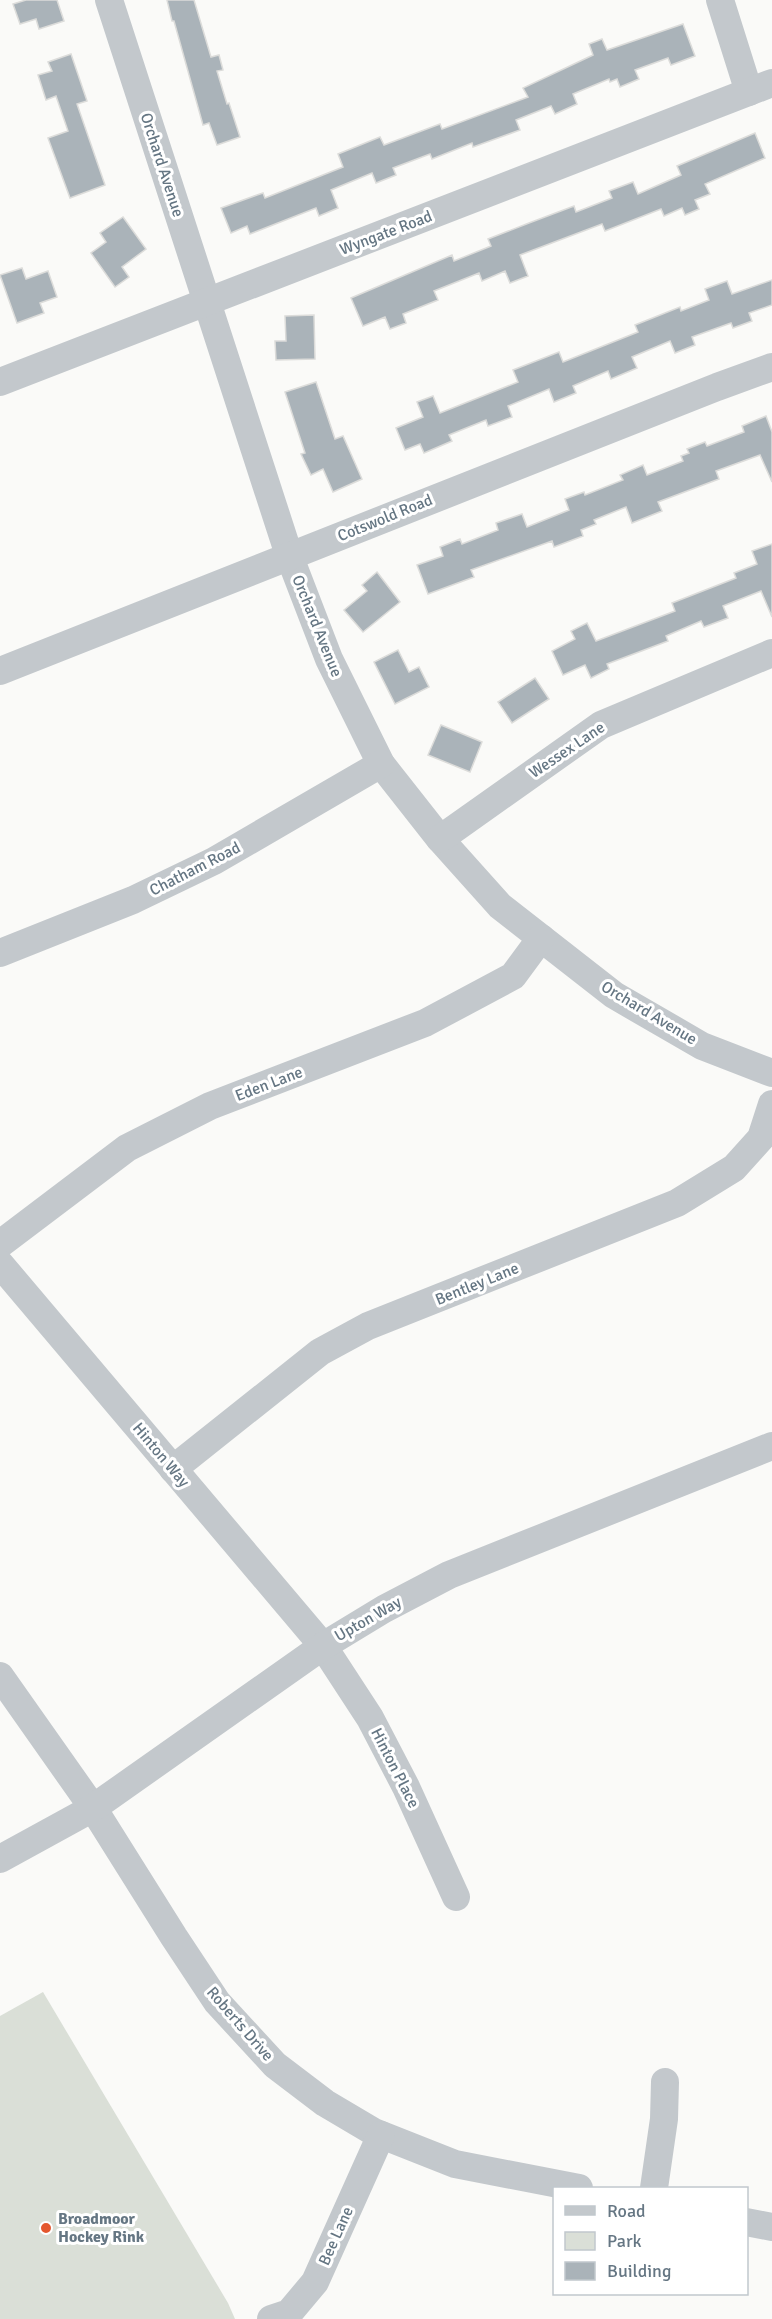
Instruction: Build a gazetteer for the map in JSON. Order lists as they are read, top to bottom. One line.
{"streets":{"street":["Orchard Avenue","Wyngate Road","Cotswold Road","Wessex Lane","Chatham Road","Eden Lane","Bentley Lane","Hinton Way","Upton Way","Hinton Place","Roberts Drive","Bee Lane"]},"crossings":[["Orchard Avenue","Wyngate Road"],["Orchard Avenue","Cotswold Road"],["Orchard Avenue","Wessex Lane"],["Orchard Avenue","Chatham Road"],["Orchard Avenue","Eden Lane"],["Bentley Lane","Hinton Way"],["Hinton Way","Upton Way"],["Hinton Way","Hinton Place"],["Upton Way","Hinton Place"],["Upton Way","Roberts Drive"],["Roberts Drive","Bee Lane"]],"places":["Broadmoor Hockey Rink"],"legend":["Road","Park","Building"]}
